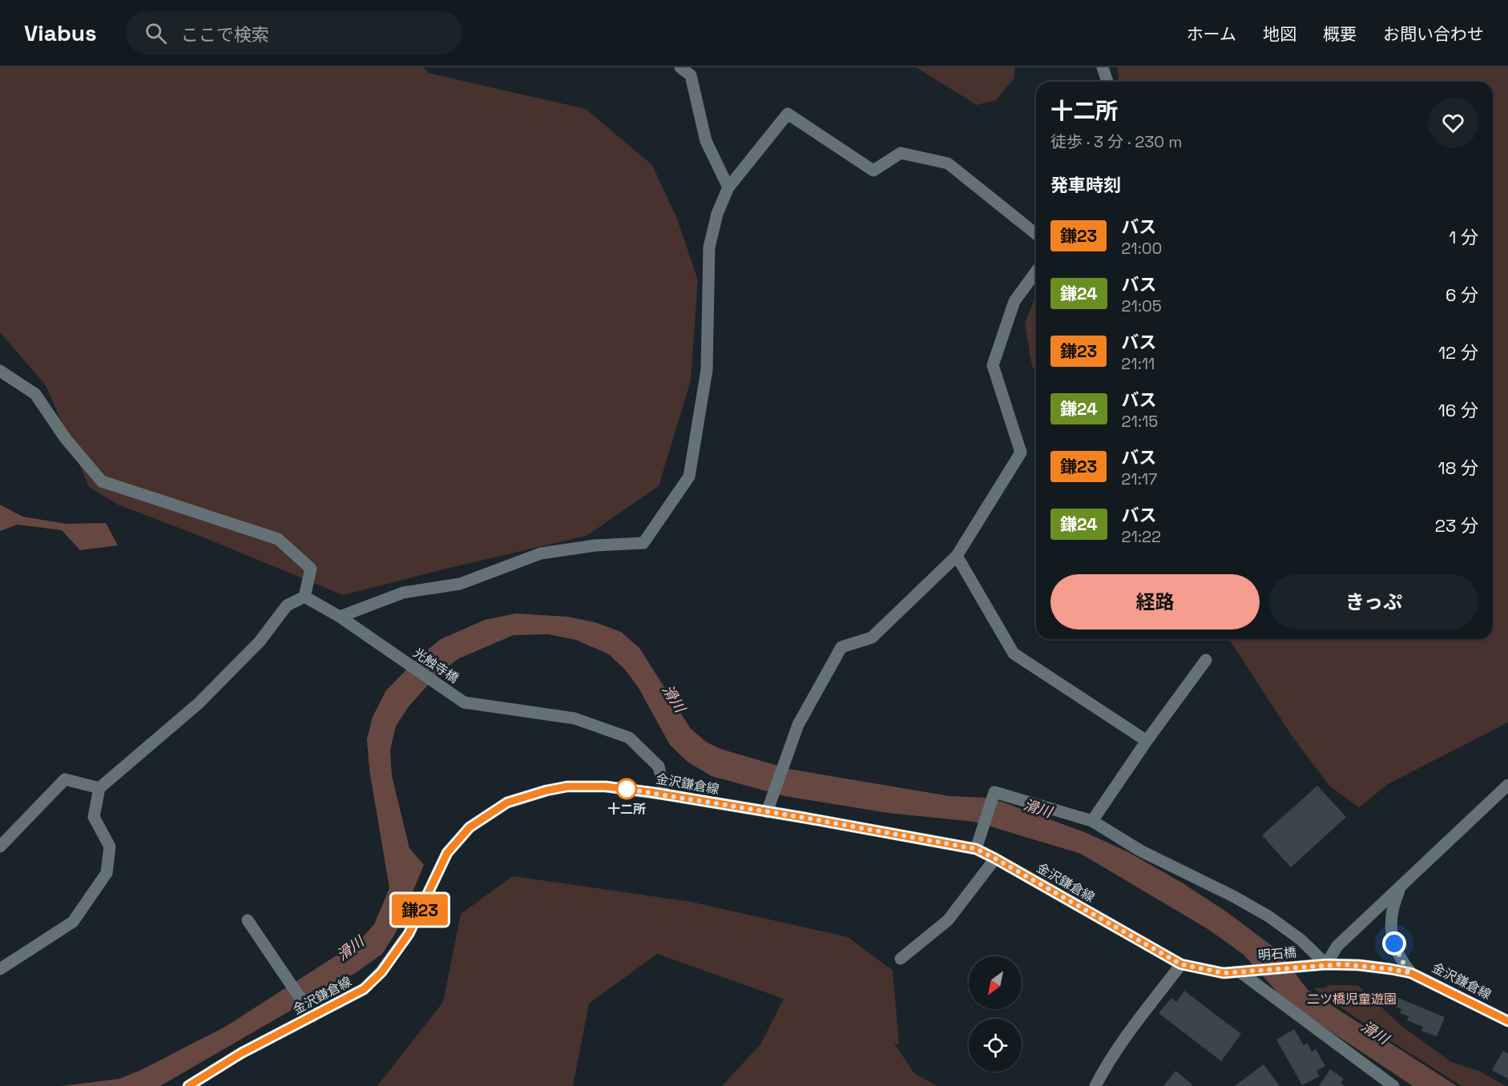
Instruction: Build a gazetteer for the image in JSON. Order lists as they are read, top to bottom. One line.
{"streets":{"main road":["金沢鎌倉線","明石橋"],"street":["光触寺橋"]},"crossings":[["光触寺橋","金沢鎌倉線"],["金沢鎌倉線","明石橋"]],"water":["滑川"],"parks":["二ツ橋児童遊園"],"places":["十二所"],"lines":["bus line 鎌23"],"north":"bottom left","page":{"header":"Viabus","search":"ここで検索","nav":["ホーム","地図","概要","お問い合わせ"],"on_map":"鎌23","heading":[["十二所","徒歩 · 3 分 · 230 m"],"発車時刻"],"list":[{"mark":"鎌23","name":"バス","note":"21:00","value":"1 分"},{"mark":"鎌24","name":"バス","note":"21:05","value":"6 分"},{"mark":"鎌23","name":"バス","note":"21:11","value":"12 分"},{"mark":"鎌24","name":"バス","note":"21:15","value":"16 分"},{"mark":"鎌23","name":"バス","note":"21:17","value":"18 分"},{"mark":"鎌24","name":"バス","note":"21:22","value":"23 分"}],"buttons":["経路","きっぷ"]}}
